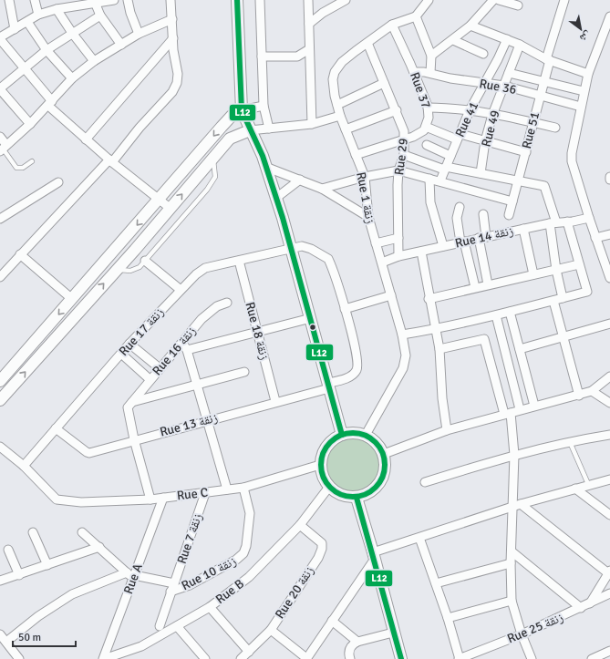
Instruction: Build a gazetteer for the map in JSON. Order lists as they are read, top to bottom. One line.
{"streets":{"street":["Rue 36","Rue 37","Rue 41","Rue 49","Rue 51","Rue 29","Rue 1 زنقة","Rue 14 زنقة","Rue 18 زنقة","Rue 17 زنقة","Rue 16 زنقة","Rue 13 زنقة","Rue C","Rue 7 زنقة","Rue 10 زنقة","Rue A","Rue B","Rue 20 زنقة","Rue 25 زنقة"]},"crossings":[["Rue 36","Rue 37"],["Rue 36","Rue 41"],["Rue 36","Rue 49"],["Rue 36","Rue 51"],["Rue 37","Rue 29"],["Rue 37","Rue 1 زنقة"],["Rue 29","Rue 1 زنقة"],["Rue 29","Rue 14 زنقة"],["Rue 1 زنقة","Rue 14 زنقة"],["Rue 1 زنقة","Rue C"],["Rue 1 زنقة","Rue B"],["Rue 18 زنقة","Rue 17 زنقة"],["Rue 18 زنقة","Rue 13 زنقة"],["Rue 17 زنقة","Rue 13 زنقة"],["Rue 17 زنقة","Rue C"],["Rue C","Rue 7 زنقة"],["Rue C","Rue 10 زنقة"],["Rue C","Rue A"],["Rue C","Rue B"],["Rue 7 زنقة","Rue 10 زنقة"],["Rue A","Rue B"],["Rue B","Rue 20 زنقة"]],"lines":["transit line L12"],"scale_bar":"50 m","north":"bottom right"}
